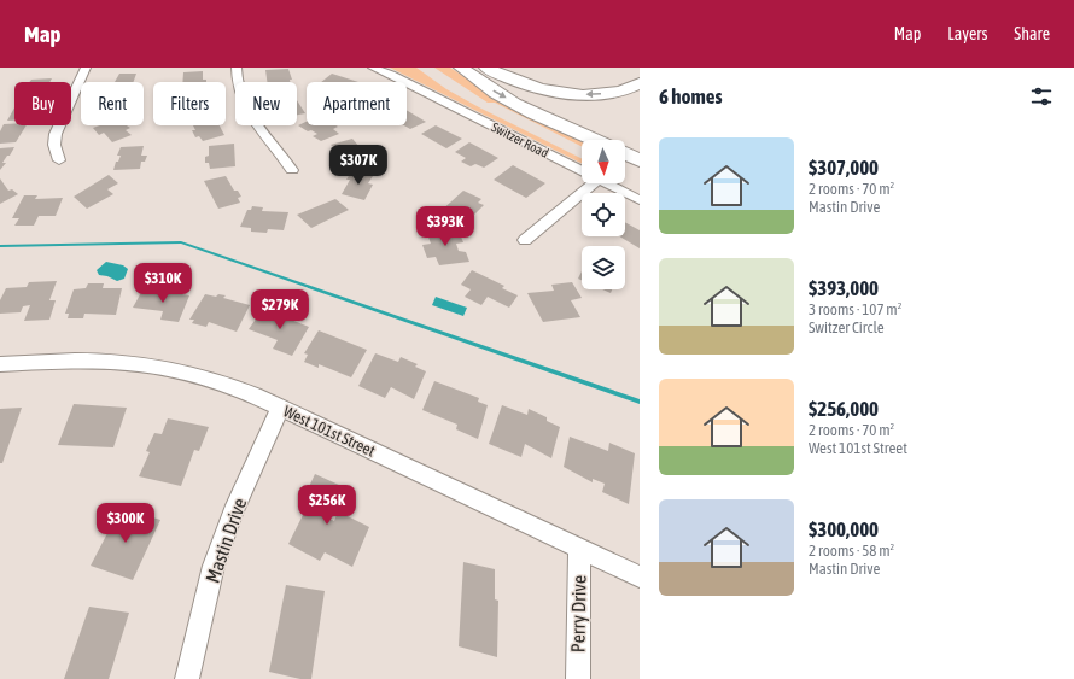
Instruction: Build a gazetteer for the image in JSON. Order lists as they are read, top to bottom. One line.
{"streets":{"street":["Switzer Road","West 101st Street","Mastin Drive","Perry Drive"]},"crossings":[["West 101st Street","Mastin Drive"],["West 101st Street","Perry Drive"]],"north":"bottom","page":{"header":"Map","nav":["Map","Layers","Share"],"heading":"6 homes","chip":["Buy","Rent","Filters","New","Apartment"],"list":[{"name":"$307,000","note":"2 rooms · 70 m² · Mastin Drive"},{"name":"$393,000","note":"3 rooms · 107 m² · Switzer Circle"},{"name":"$256,000","note":"2 rooms · 70 m² · West 101st Street"},{"name":"$300,000","note":"2 rooms · 58 m² · Mastin Drive"}],"price":["$307K","$393K","$310K","$279K","$256K","$300K"]}}
